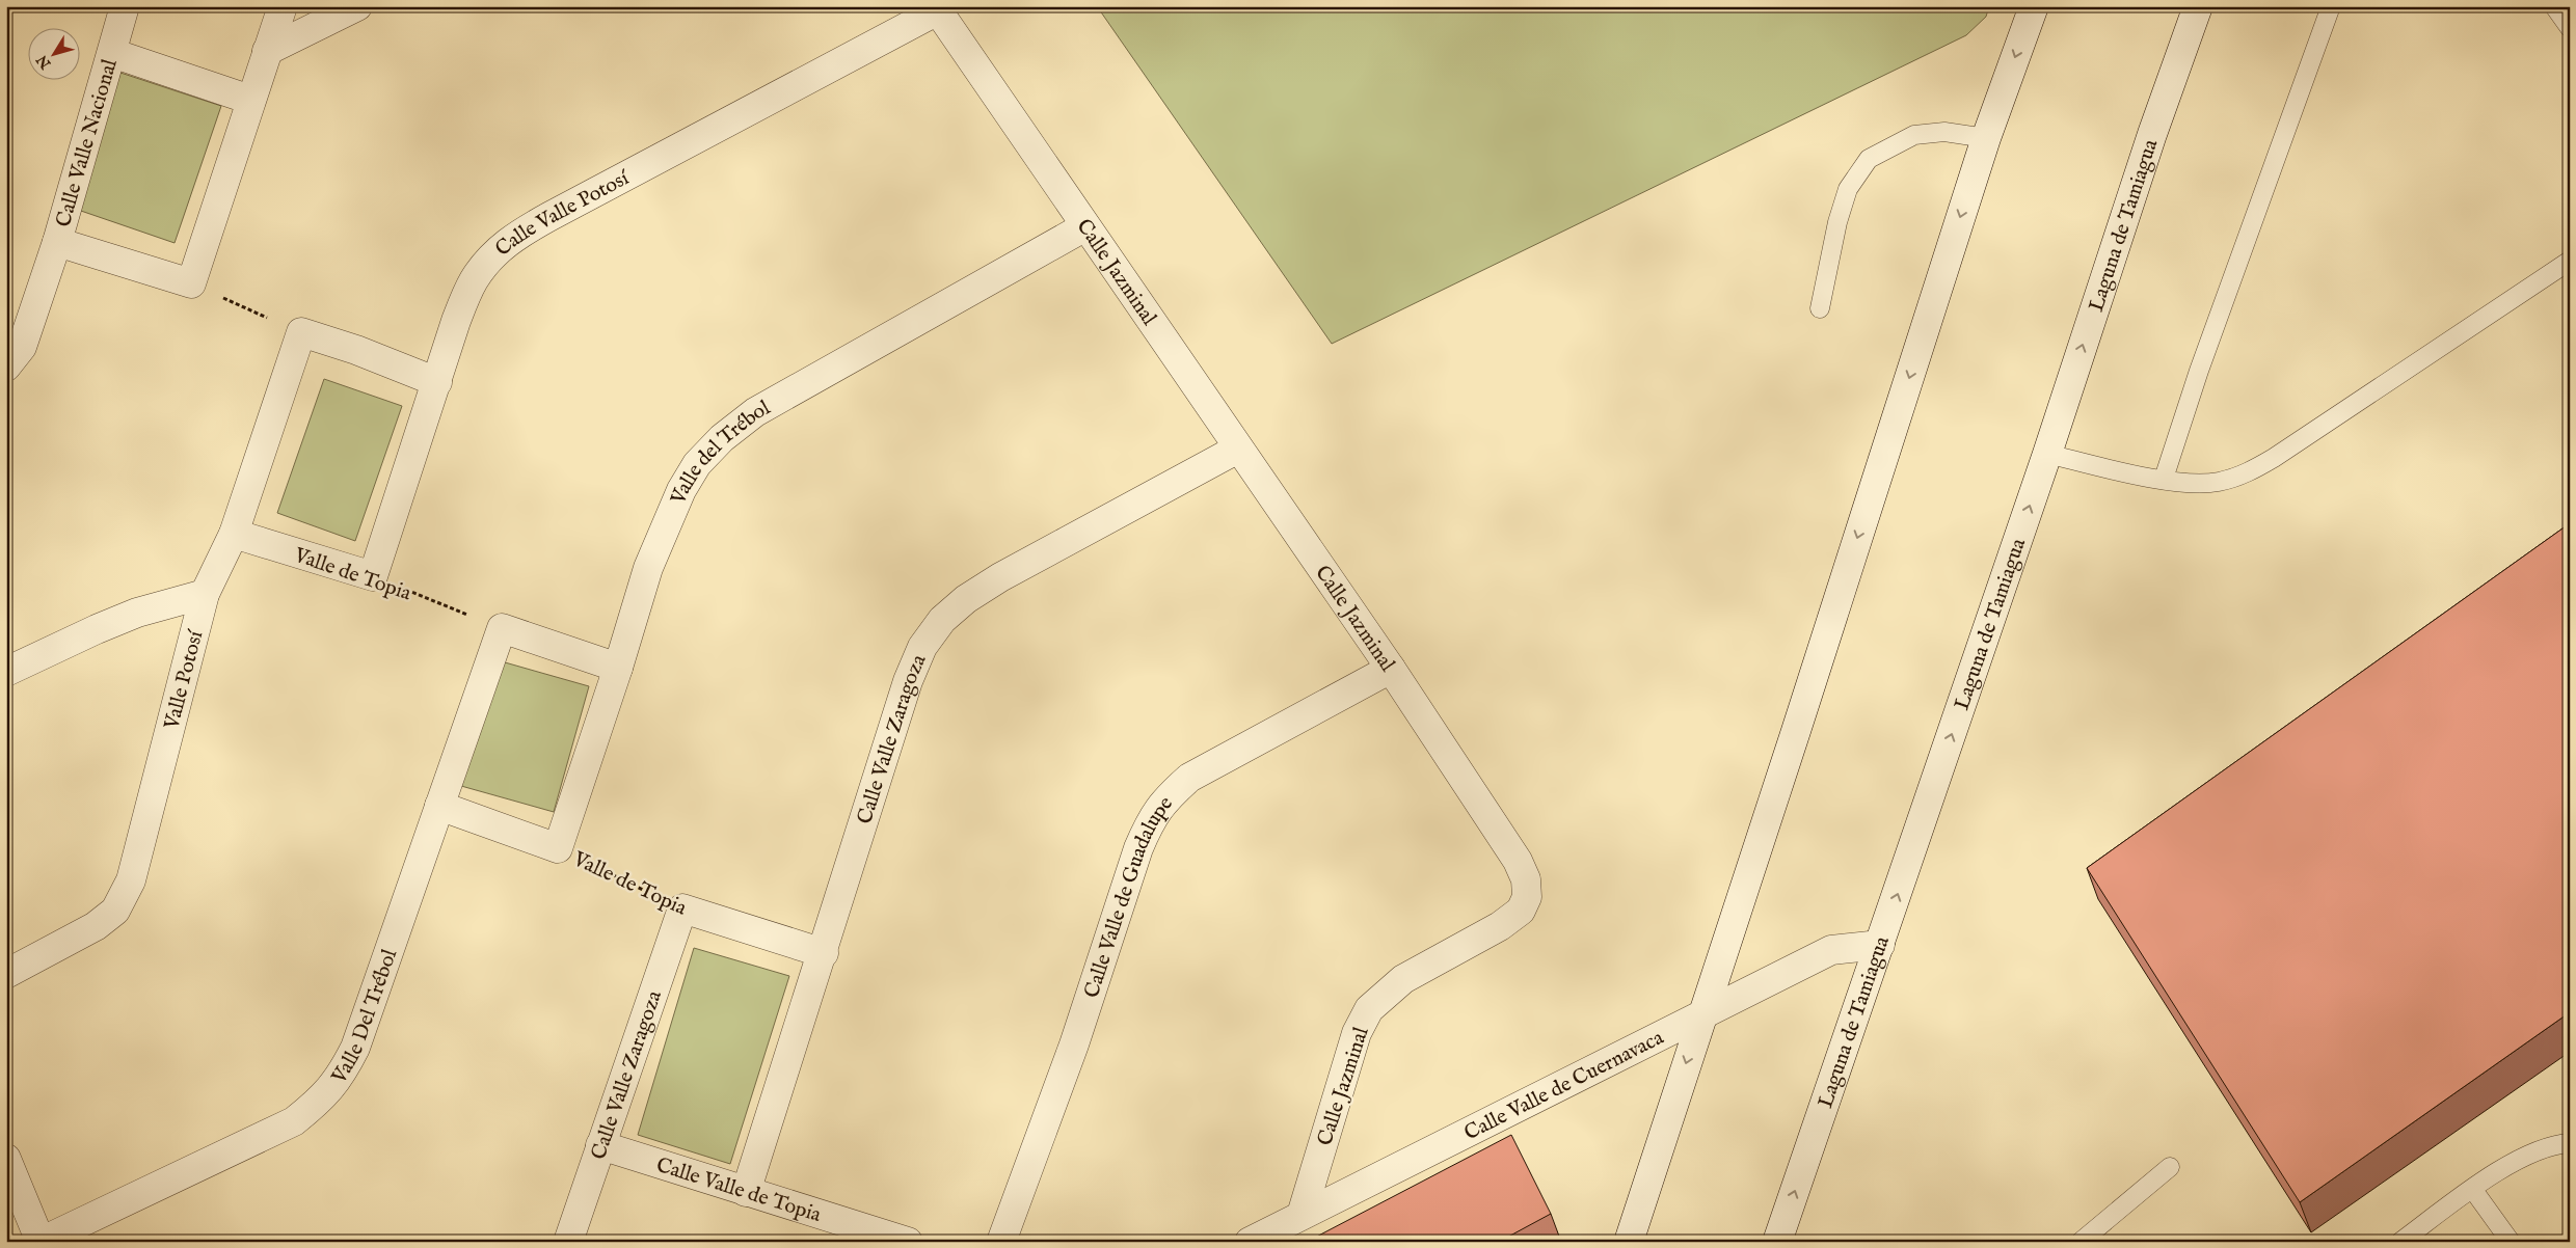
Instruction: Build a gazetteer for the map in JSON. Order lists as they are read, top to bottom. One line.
{"streets":{"street":["Calle Valle Nacional","Calle Valle Potosí","Laguna de Tamiagua","Calle Jazminal","Valle del Trébol","Valle de Topia","Valle Potosí","Calle Valle Zaragoza","Calle Valle de Guadalupe","Valle Del Trébol","Calle Valle de Cuernavaca","Calle Valle de Topia"]},"crossings":[["Calle Valle Potosí","Calle Jazminal"],["Calle Valle Potosí","Valle de Topia"],["Laguna de Tamiagua","Calle Valle de Cuernavaca"],["Calle Jazminal","Valle del Trébol"],["Calle Jazminal","Calle Valle Zaragoza"],["Calle Jazminal","Calle Valle de Guadalupe"],["Calle Jazminal","Calle Valle de Cuernavaca"],["Valle del Trébol","Valle de Topia"],["Valle de Topia","Valle Potosí"],["Valle de Topia","Calle Valle Zaragoza"],["Valle de Topia","Valle Del Trébol"],["Calle Valle Zaragoza","Calle Valle de Topia"]],"north":"bottom left"}
